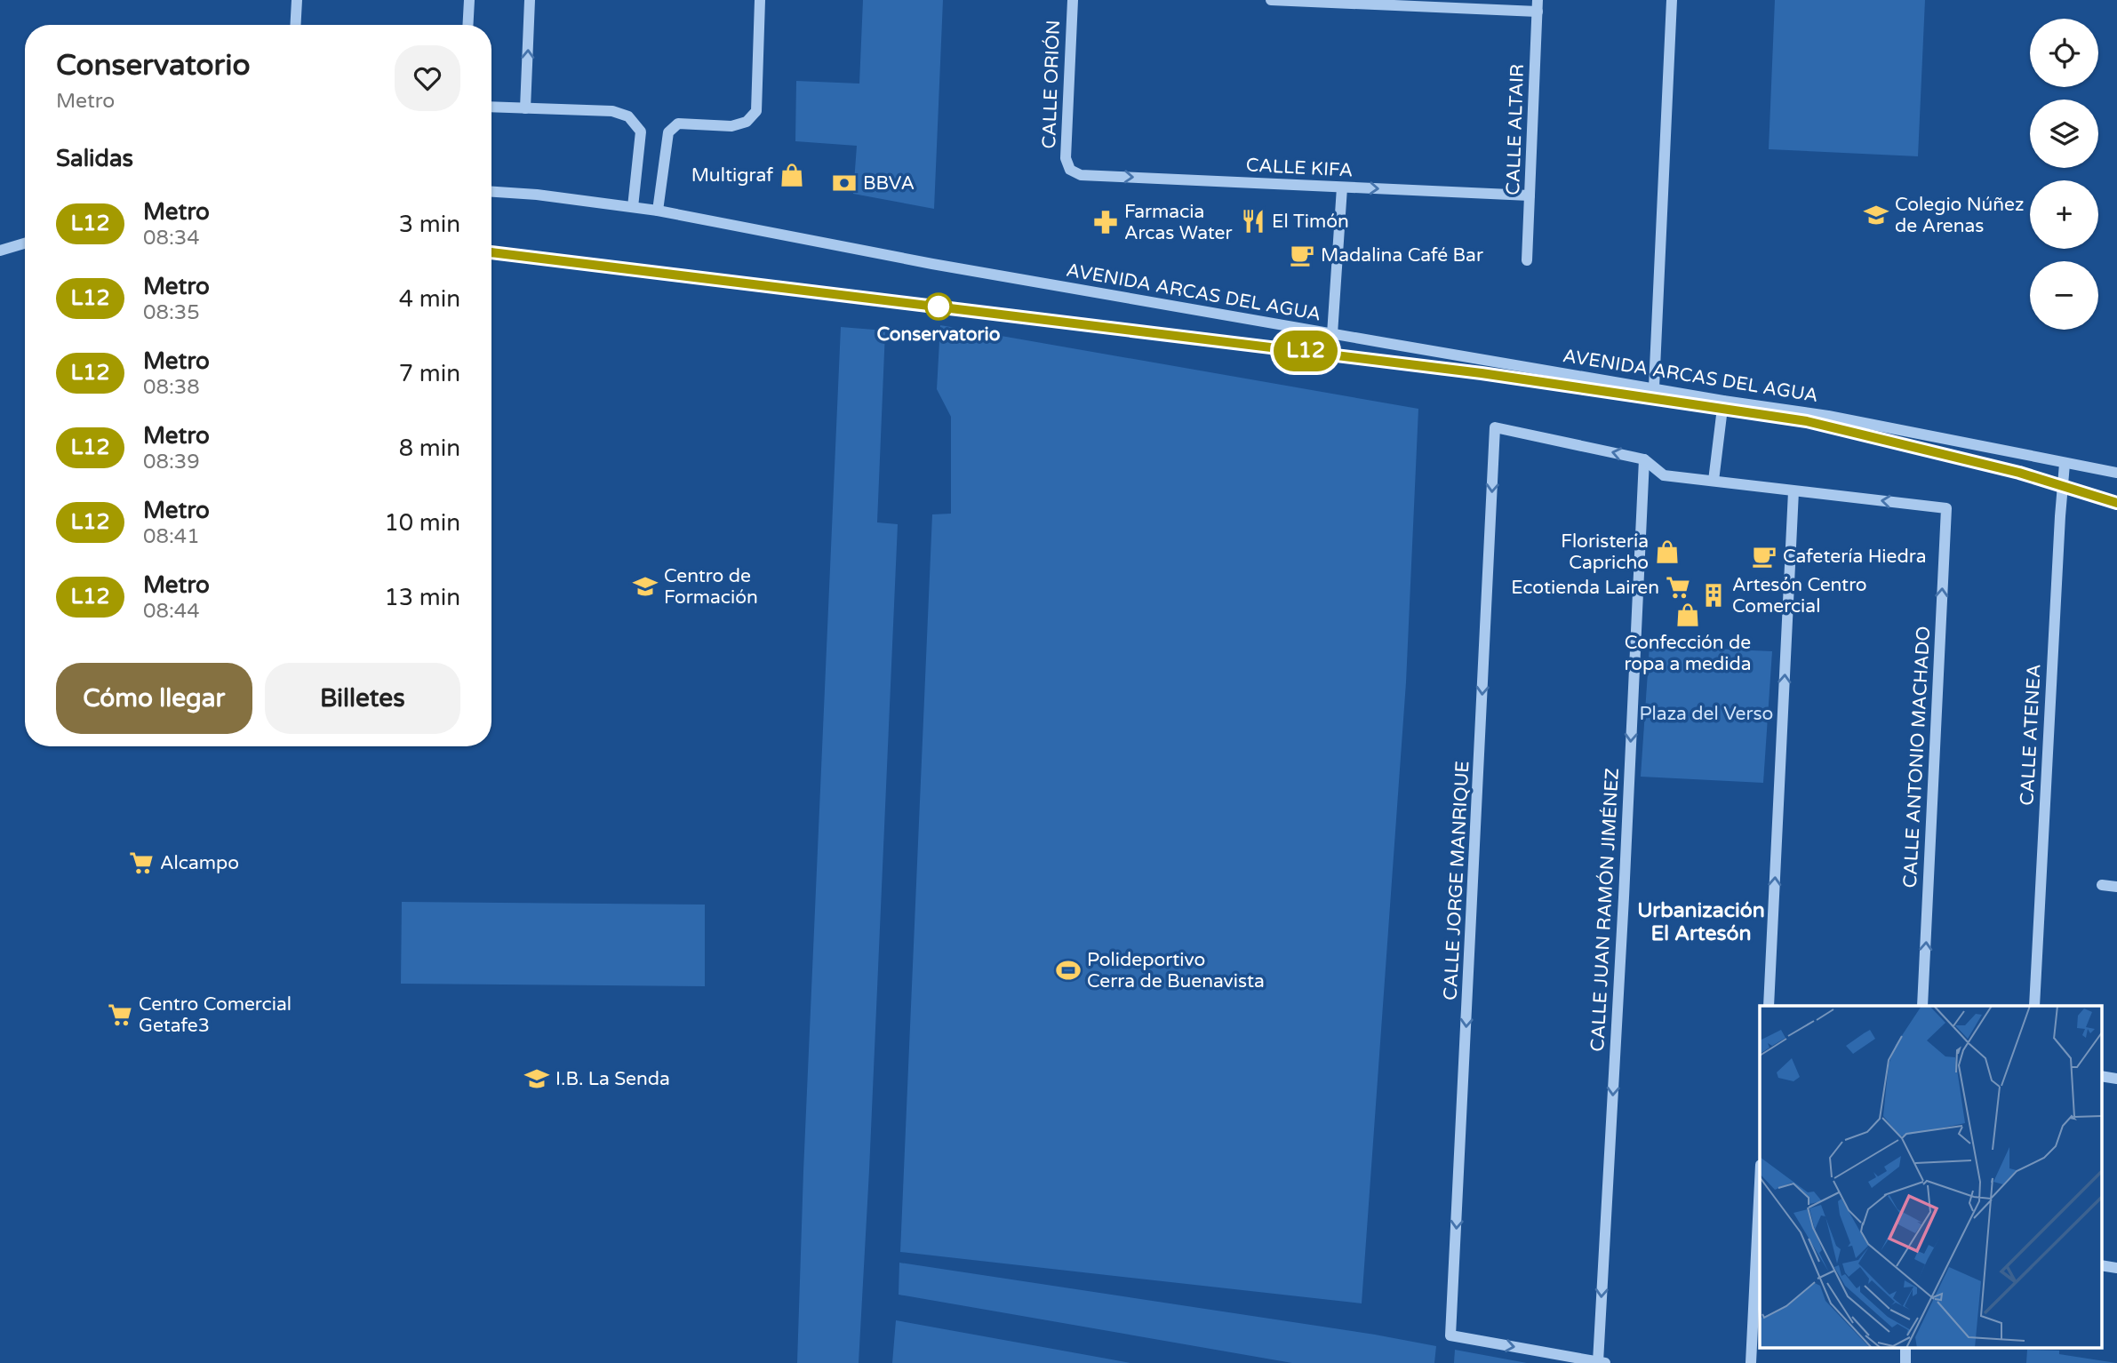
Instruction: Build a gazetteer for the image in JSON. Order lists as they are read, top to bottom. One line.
{"streets":{"street":["CALLE ORIÓN","CALLE ALTAIR","CALLE KIFA","AVENIDA ARCAS DEL AGUA","CALLE ATENEA","CALLE ANTONIO MACHADO","CALLE JORGE MANRIQUE","CALLE JUAN RAMÓN JIMÉNEZ"]},"crossings":[["CALLE ORIÓN","CALLE KIFA"],["CALLE ALTAIR","CALLE KIFA"],["AVENIDA ARCAS DEL AGUA","CALLE ATENEA"],["CALLE JORGE MANRIQUE","CALLE JUAN RAMÓN JIMÉNEZ"]],"one_way":["CALLE KIFA","CALLE ANTONIO MACHADO","CALLE JUAN RAMÓN JIMÉNEZ"],"districts":["Urbanización El Artesón"],"parks":["Plaza del Verso"],"places":{"shop":["Multigraf","Floristeria Capricho","Confección de ropa a medida"],"bank":["BBVA"],"school or university":["Colegio Núñez de Arenas","Centro de Formación","I.B. La Senda"],"restaurant":["El Timón"],"pharmacy":["Farmacia Arcas Water"],"cafe":["Madalina Café Bar","Cafetería Hiedra"],"other":["Conservatorio"],"supermarket":["Ecotienda Lairen","Alcampo","Centro Comercial Getafe3"],"building":["Artesón Centro Comercial"],"sports":["Polideportivo Cerra de Buenavista"]},"lines":["metro line L12"],"page":{"on_map":"L12","map_buttons":["+","−"],"heading":[["Conservatorio","Metro"],"Salidas"],"list":[{"mark":"L12","name":"Metro","note":"08:34","value":"3 min"},{"mark":"L12","name":"Metro","note":"08:35","value":"4 min"},{"mark":"L12","name":"Metro","note":"08:38","value":"7 min"},{"mark":"L12","name":"Metro","note":"08:39","value":"8 min"},{"mark":"L12","name":"Metro","note":"08:41","value":"10 min"},{"mark":"L12","name":"Metro","note":"08:44","value":"13 min"}],"buttons":["Cómo llegar","Billetes"]}}
